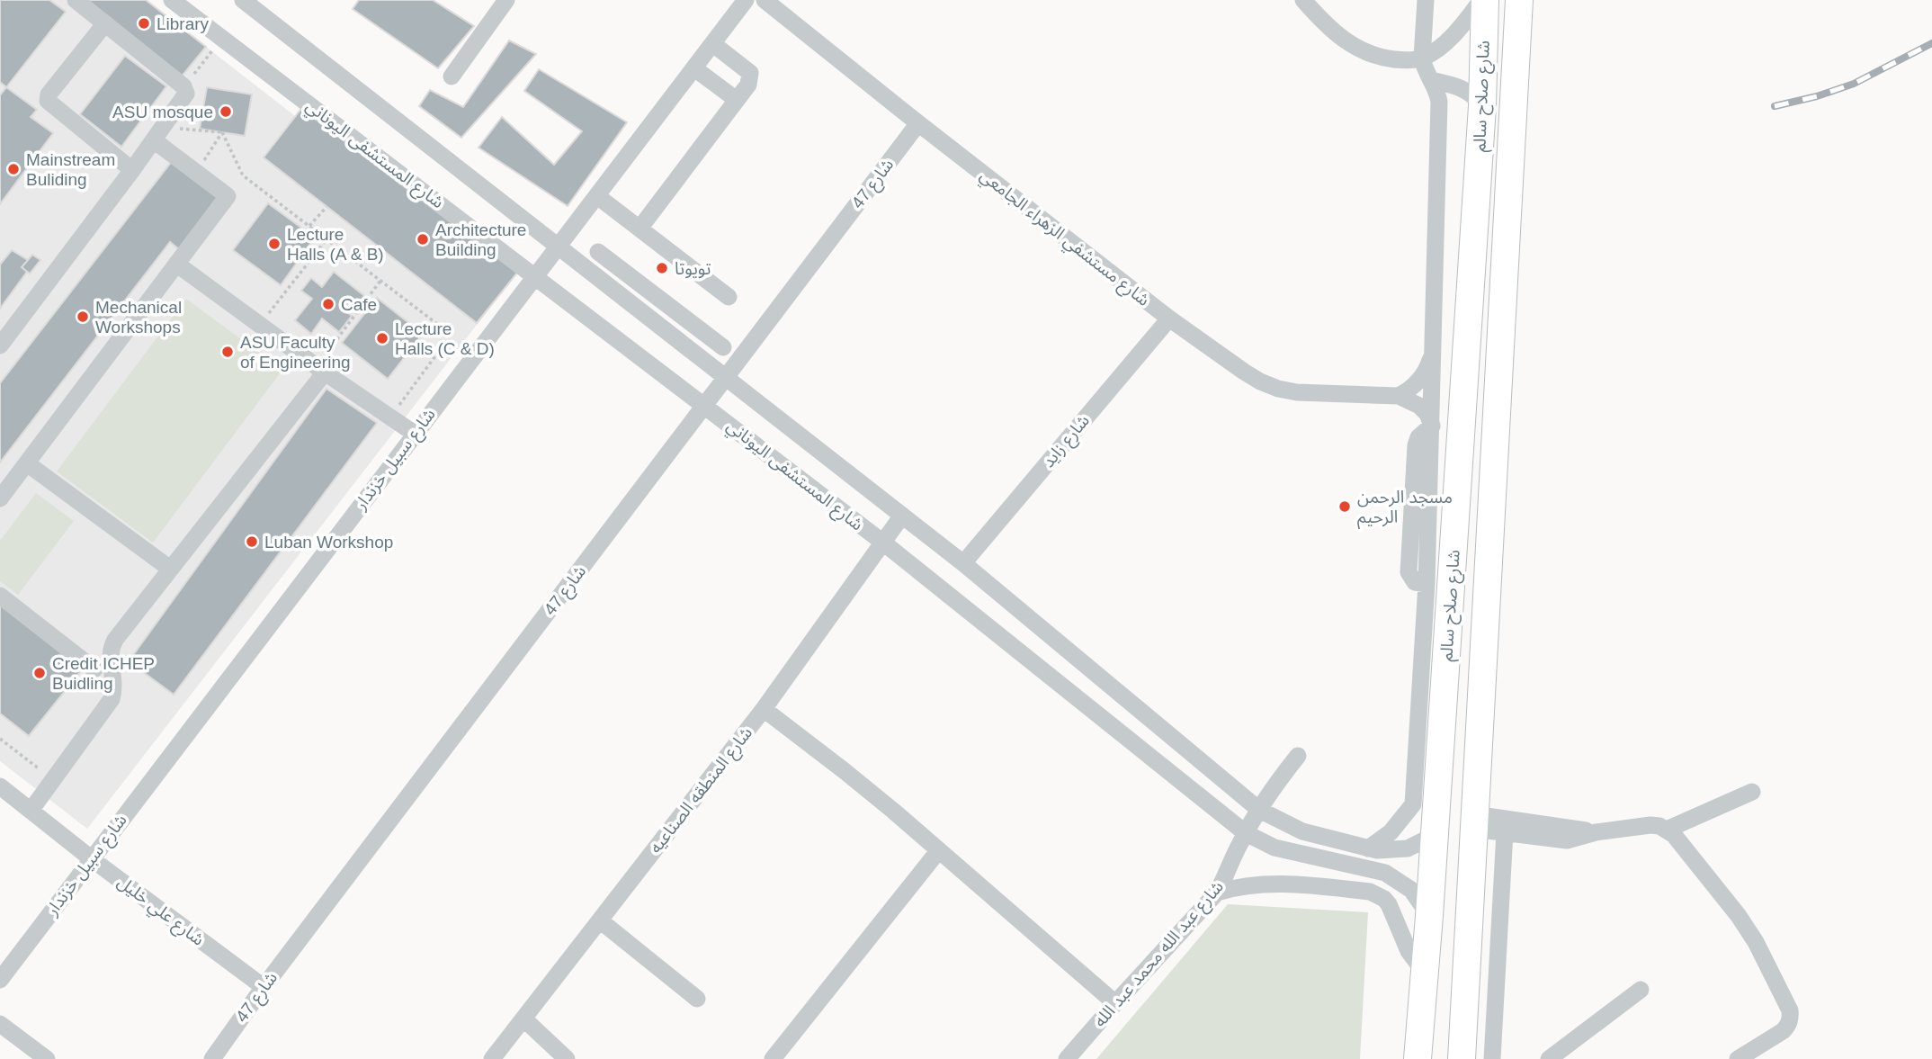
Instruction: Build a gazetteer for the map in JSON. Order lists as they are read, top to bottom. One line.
{"streets":{"highway":["شارع صلاح سالم"],"street":["شارع المستشفى اليوناني","شارع 47","شارع مستشفي الزهراء الجامعي","شارع زايد","شارع سبيل خزندار","شارع المنطقه الصناعيه","شارع علي خليل","شارع عبد الله محمد عبد الله"]},"crossings":[["شارع صلاح سالم","شارع المستشفى اليوناني"],["شارع المستشفى اليوناني","شارع 47"],["شارع المستشفى اليوناني","شارع زايد"],["شارع المستشفى اليوناني","شارع سبيل خزندار"],["شارع المستشفى اليوناني","شارع المنطقه الصناعيه"],["شارع المستشفى اليوناني","شارع عبد الله محمد عبد الله"],["شارع 47","شارع مستشفي الزهراء الجامعي"],["شارع 47","شارع علي خليل"],["شارع مستشفي الزهراء الجامعي","شارع زايد"],["شارع سبيل خزندار","شارع علي خليل"]],"places":["Library","ASU mosque","Mainstream Buliding","Architecture Building","Lecture Halls (A & B)","تويوتا","Cafe","Mechanical Workshops","Lecture Halls (C & D)","ASU Faculty of Engineering","مسجد الرحمن الرحيم","Luban Workshop","Credit ICHEP Buidling"]}
